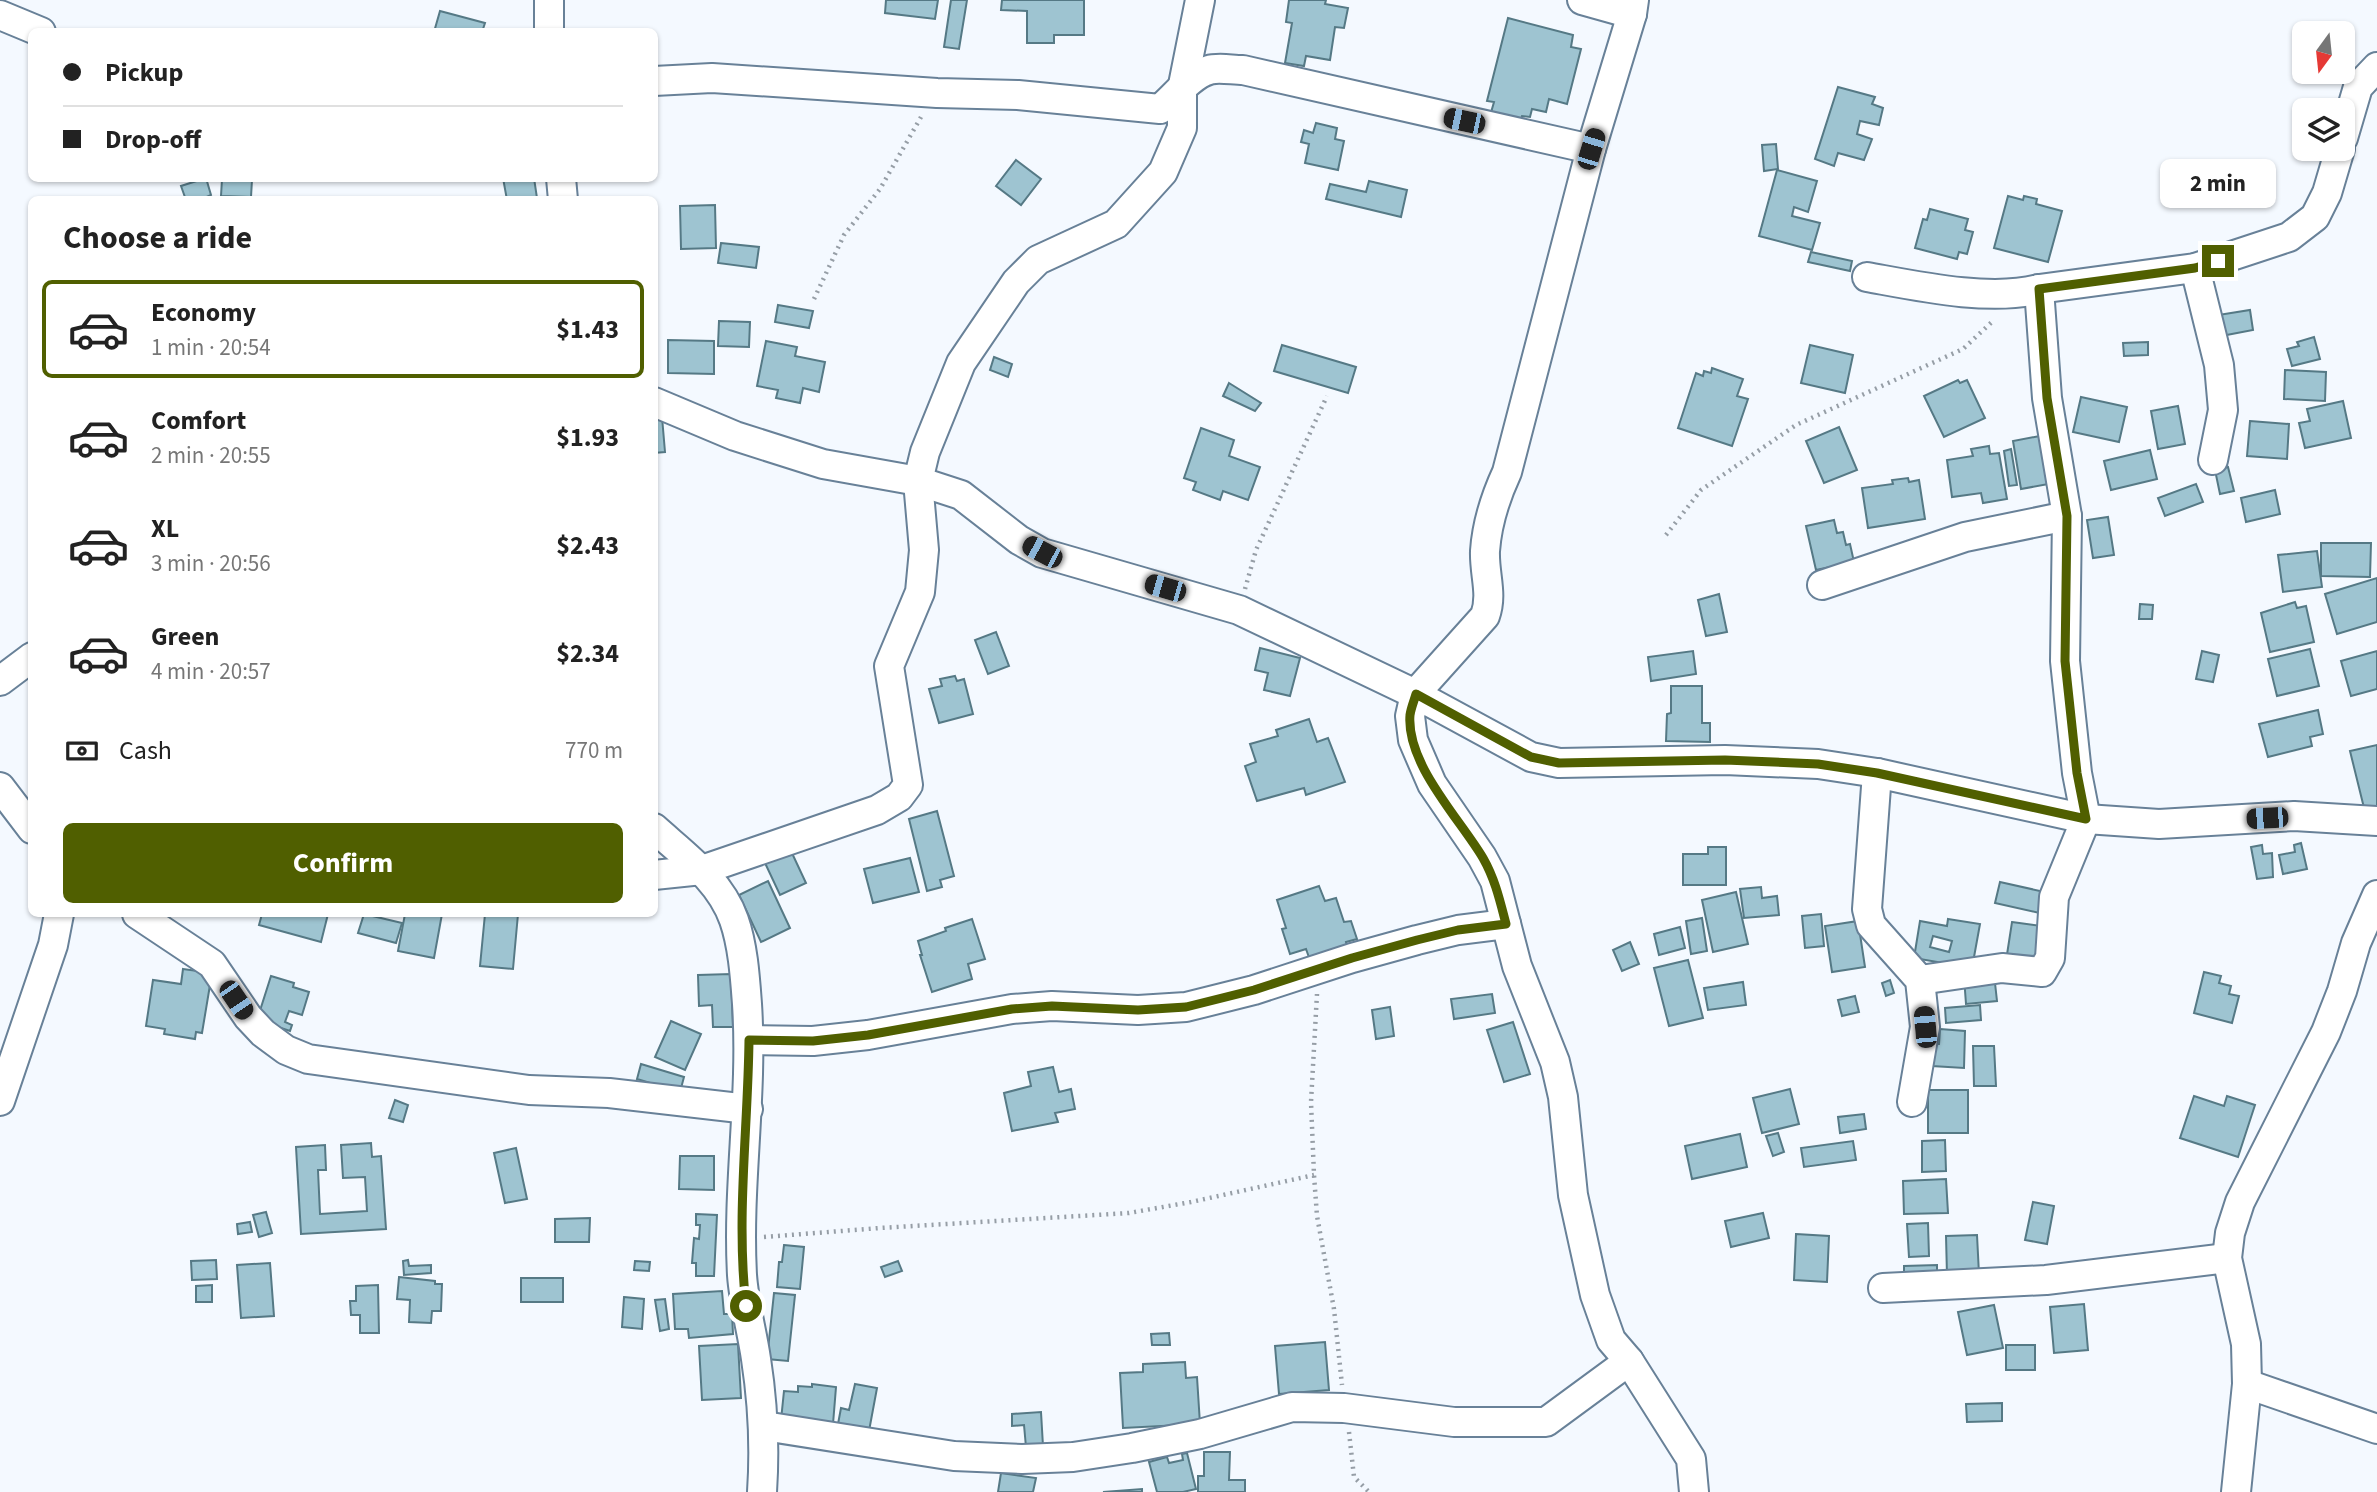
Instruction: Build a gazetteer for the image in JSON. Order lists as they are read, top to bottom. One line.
{"north":"bottom","page":{"banner":["Pickup","Drop-off"],"bubble":"2 min","heading":"Choose a ride","list":[{"name":"Economy","note":"1 min · 20:54","value":"$1.43"},{"name":"Comfort","note":"2 min · 20:55","value":"$1.93"},{"name":"XL","note":"3 min · 20:56","value":"$2.43"},{"name":"Green","note":"4 min · 20:57","value":"$2.34"}],"pay":["Cash","770 m"],"buttons":"Confirm"}}
